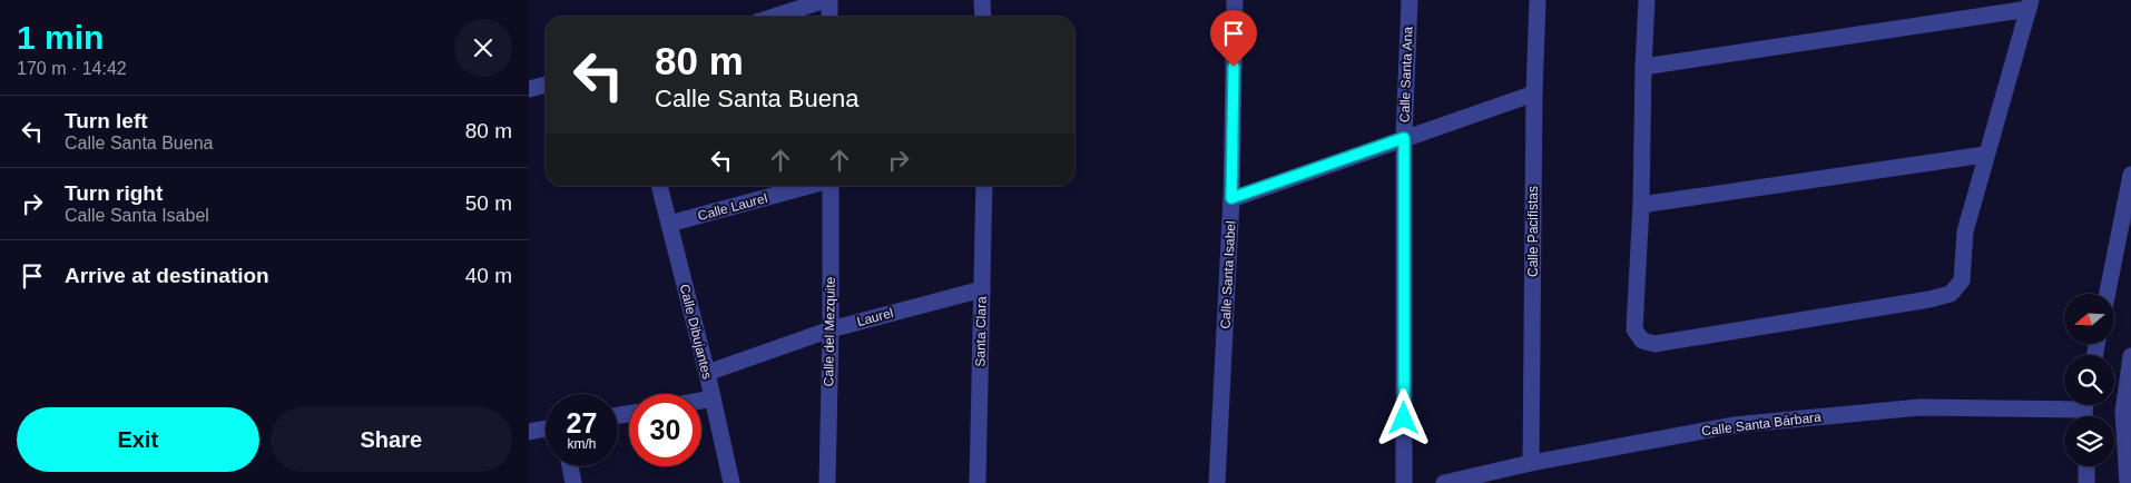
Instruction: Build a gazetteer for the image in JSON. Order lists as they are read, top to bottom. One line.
{"streets":{"street":["Calle Santa Ana","Calle Laurel","Calle Pacifistas","Calle Santa Isabel","Laurel","Calle Dibujantes","Calle del Mezquite","Santa Clara","Calle Santa Bárbara"]},"crossings":[["Calle Laurel","Calle Dibujantes"],["Calle Pacifistas","Calle Santa Bárbara"],["Laurel","Calle Dibujantes"],["Laurel","Calle del Mezquite"],["Laurel","Santa Clara"]],"north":"left","page":{"heading":["1 min","170 m · 14:42"],"turn":["80 m","Calle Santa Buena"],"list":[{"name":"Turn left","note":"Calle Santa Buena","value":"80 m"},{"name":"Turn right","note":"Calle Santa Isabel","value":"50 m"},{"name":"Arrive at destination","value":"40 m"}],"speed":"27 km/h","limit":"30","buttons":["Exit","Share"]}}
